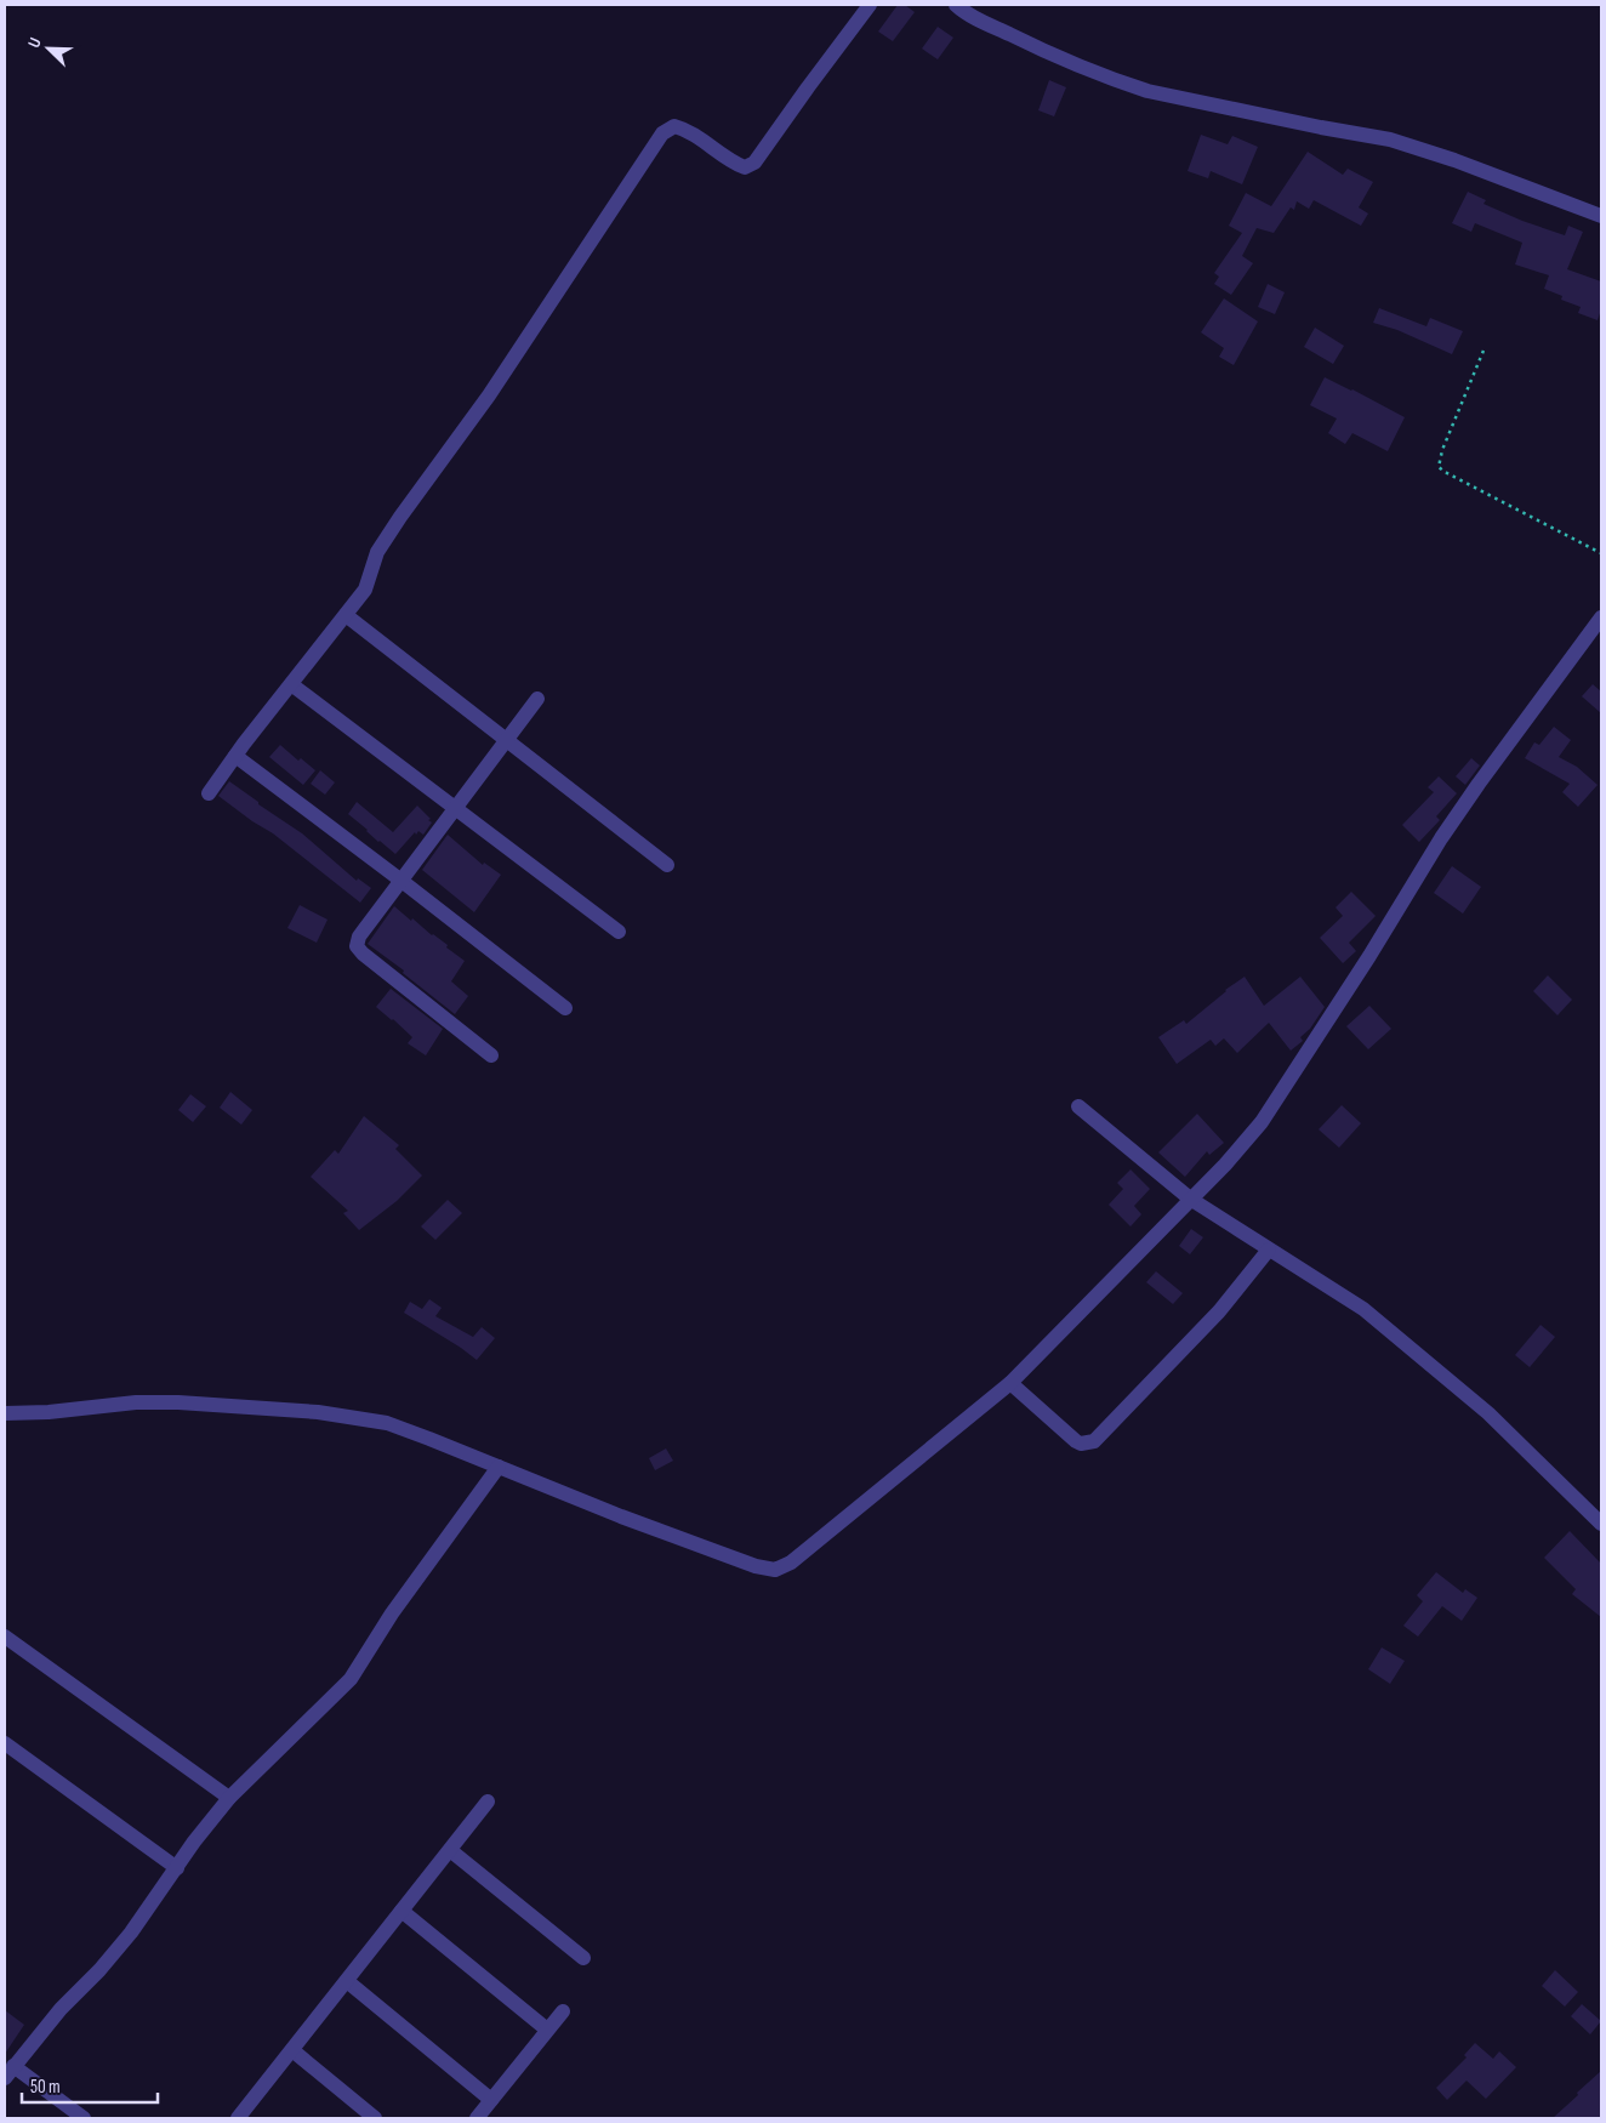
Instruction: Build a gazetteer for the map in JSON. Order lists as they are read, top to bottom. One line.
{"scale_bar":"50 m","north":"top left"}
